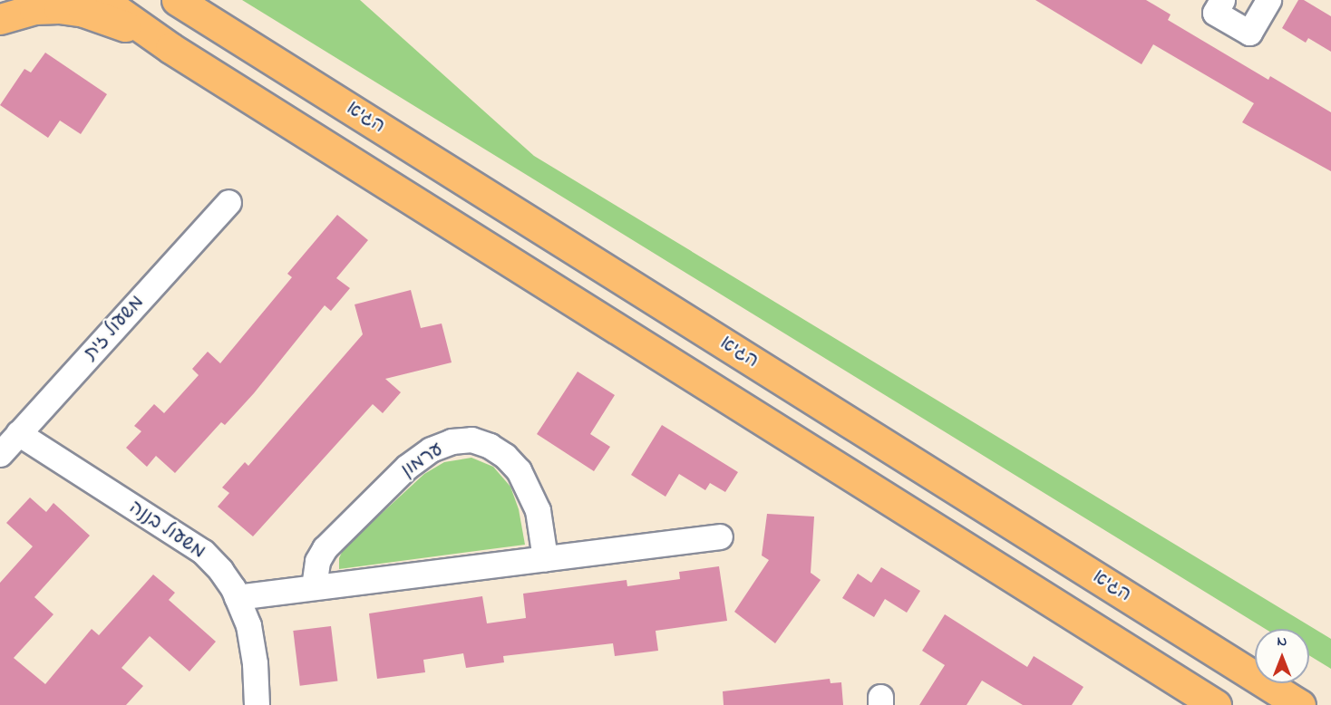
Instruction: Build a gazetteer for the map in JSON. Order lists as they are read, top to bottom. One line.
{"streets":{"highway":["הגיא"],"street":["משעול זית","ערמון","משעול בננה"]},"crossings":[["משעול זית","משעול בננה"]],"north":"top"}
